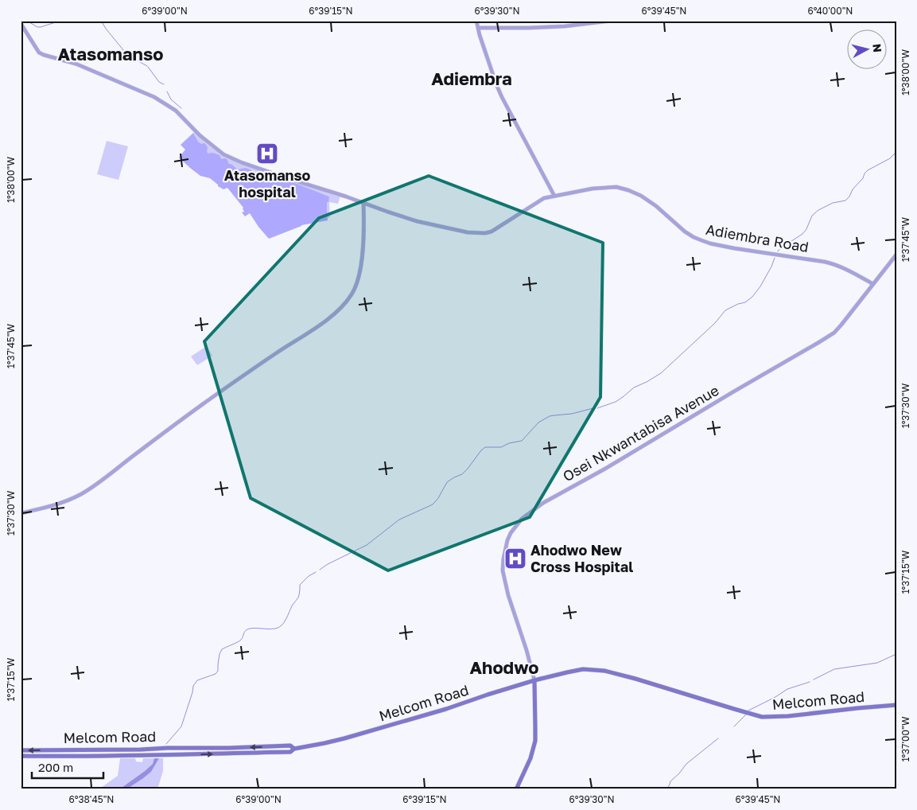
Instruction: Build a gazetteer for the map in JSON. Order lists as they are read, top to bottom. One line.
{"streets":{"main road":["Melcom Road"],"street":["Adiembra Road","Osei Nkwantabisa Avenue"]},"crossings":[["Adiembra Road","Osei Nkwantabisa Avenue"],["Osei Nkwantabisa Avenue","Melcom Road"]],"districts":["Atasomanso","Adiembra","Ahodwo"],"places":{"hospital":["Atasomanso hospital","Ahodwo New Cross Hospital"]},"scale_bar":"200 m","north":"right","coordinates":["6°39'00\"N","6°39'15\"N","6°39'30\"N","6°39'45\"N","6°40'00\"N","1°38'00\"W","1°37'45\"W","1°37'30\"W","1°37'15\"W","1°37'00\"W","6°38'45\"N"]}
